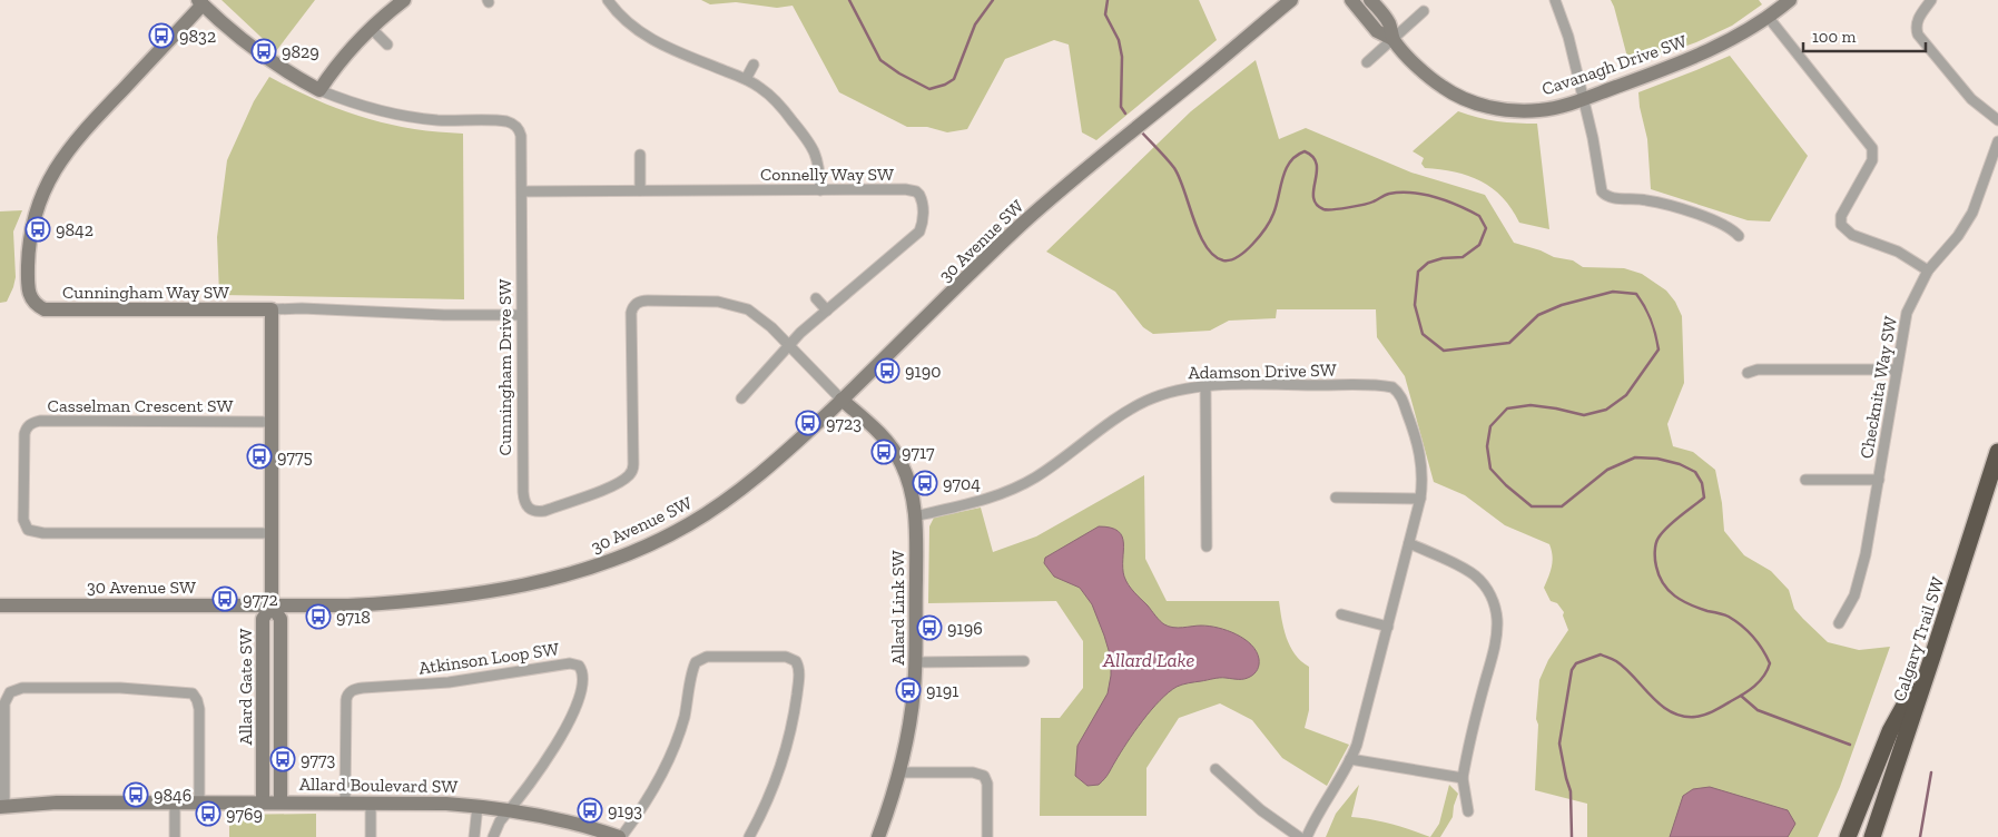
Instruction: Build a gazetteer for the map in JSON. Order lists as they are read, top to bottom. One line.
{"streets":{"highway":["Calgary Trail SW"],"street":["Cavanagh Drive SW","Connelly Way SW","30 Avenue SW","Cunningham Way SW","Cunningham Drive SW","Adamson Drive SW","Checknita Way SW","Casselman Crescent SW","Allard Link SW","Atkinson Loop SW","Allard Gate SW","Allard Boulevard SW"]},"crossings":[["Connelly Way SW","Cunningham Drive SW"],["30 Avenue SW","Cunningham Drive SW"],["30 Avenue SW","Allard Link SW"],["30 Avenue SW","Allard Gate SW"],["Cunningham Way SW","Cunningham Drive SW"],["Cunningham Drive SW","Allard Link SW"],["Adamson Drive SW","Allard Link SW"],["Atkinson Loop SW","Allard Boulevard SW"],["Allard Gate SW","Allard Boulevard SW"]],"water":["Allard Lake"],"places":{"bus stop":["9832","9829","9842","9190","9723","9717","9775","9704","9772","9718","9196","9191","9773","9846","9193","9769"]},"scale_bar":"100 m"}
